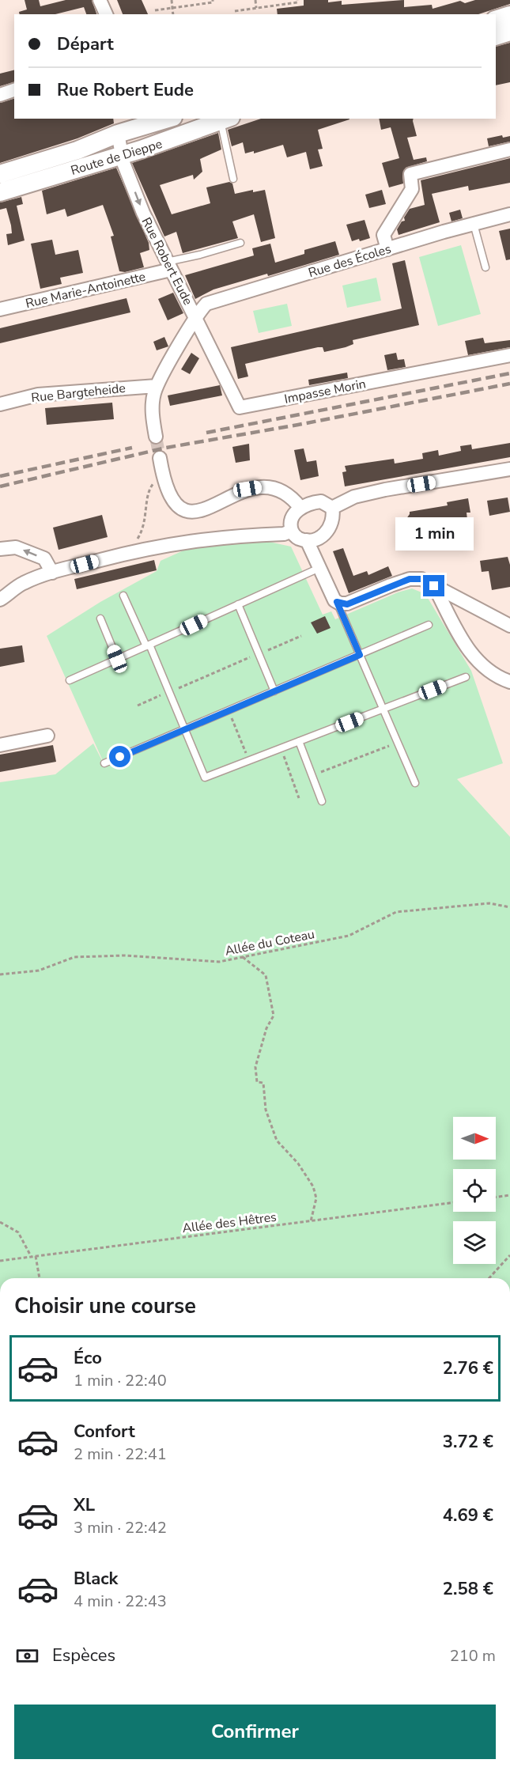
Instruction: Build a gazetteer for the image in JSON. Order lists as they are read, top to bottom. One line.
{"streets":{"main road":["Route de Dieppe"],"street":["Rue des Écoles","Rue Robert Eude","Rue Marie-Antoinette","Impasse Morin","Rue Bargteheide"],"path":["Allée du Coteau","Allée des Hêtres"]},"crossings":[["Route de Dieppe","Rue Robert Eude"],["Rue des Écoles","Rue Robert Eude"],["Rue des Écoles","Impasse Morin"],["Rue Robert Eude","Rue Marie-Antoinette"],["Rue Robert Eude","Impasse Morin"],["Rue Robert Eude","Rue Bargteheide"]],"one_way":["Rue Robert Eude"],"north":"right","page":{"banner":["Départ","Rue Robert Eude"],"bubble":"1 min","heading":"Choisir une course","list":[{"name":"Éco","note":"1 min · 22:40","value":"2.76 €"},{"name":"Confort","note":"2 min · 22:41","value":"3.72 €"},{"name":"XL","note":"3 min · 22:42","value":"4.69 €"},{"name":"Black","note":"4 min · 22:43","value":"2.58 €"}],"pay":["Espèces","210 m"],"buttons":"Confirmer"}}
